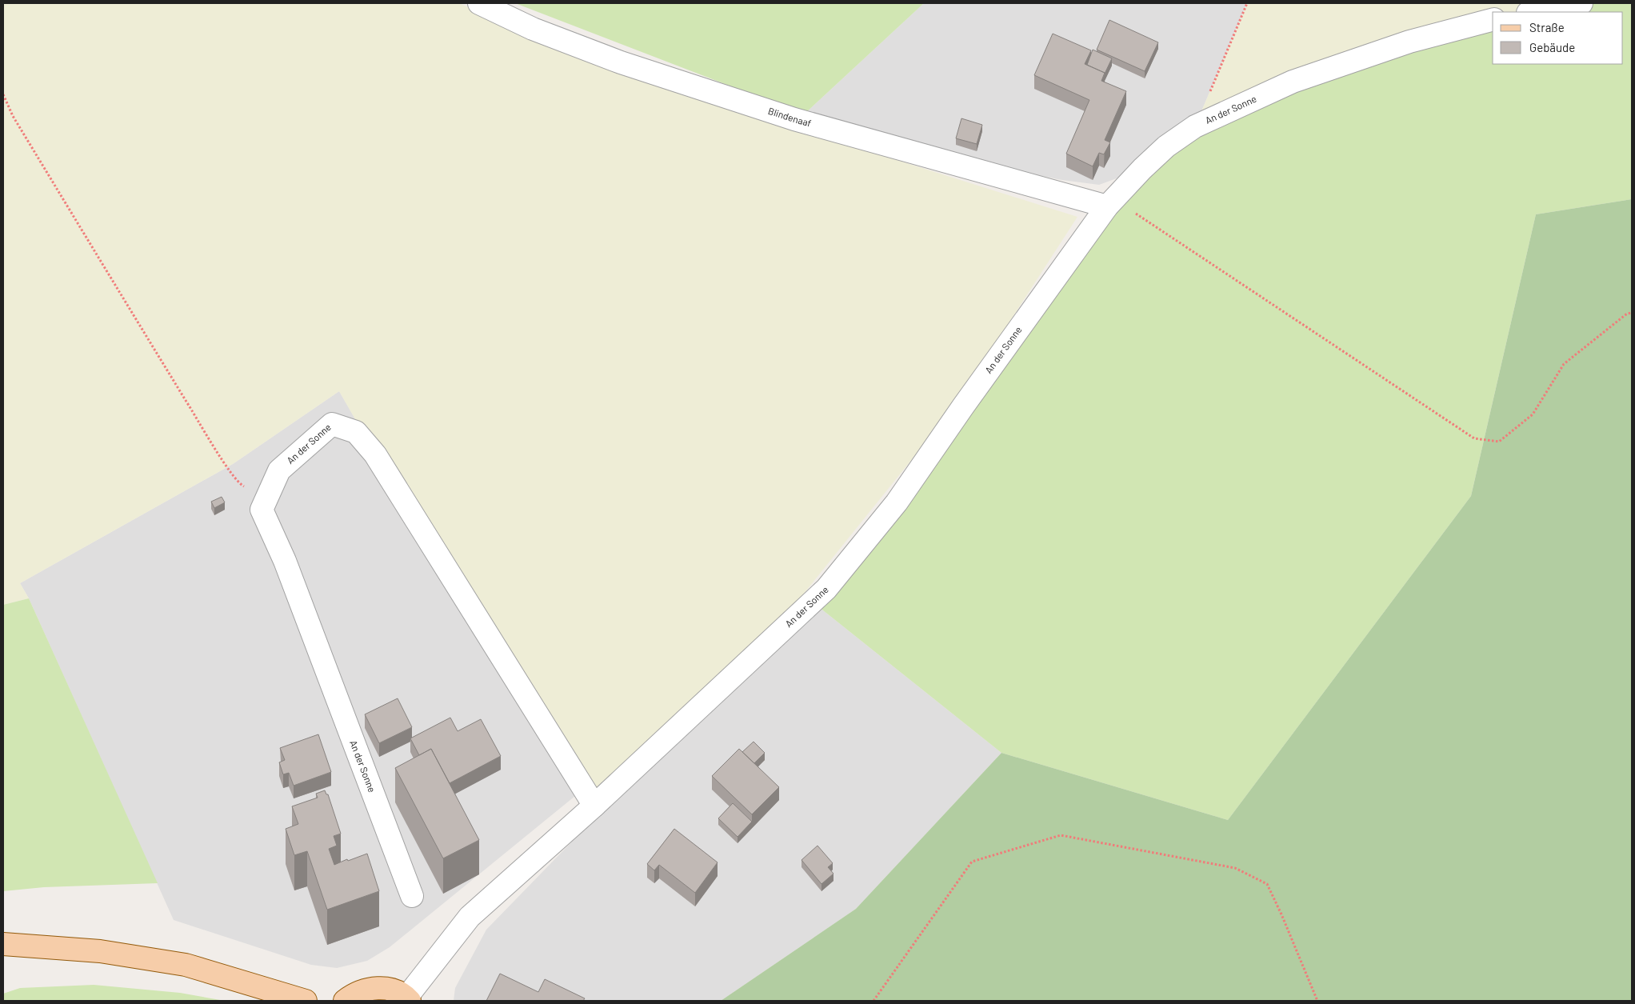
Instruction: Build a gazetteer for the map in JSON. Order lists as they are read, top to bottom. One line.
{"streets":{"street":["An der Sonne","Blindenaaf"]},"crossings":[["An der Sonne","Blindenaaf"]],"legend":["Straße","Gebäude"]}
